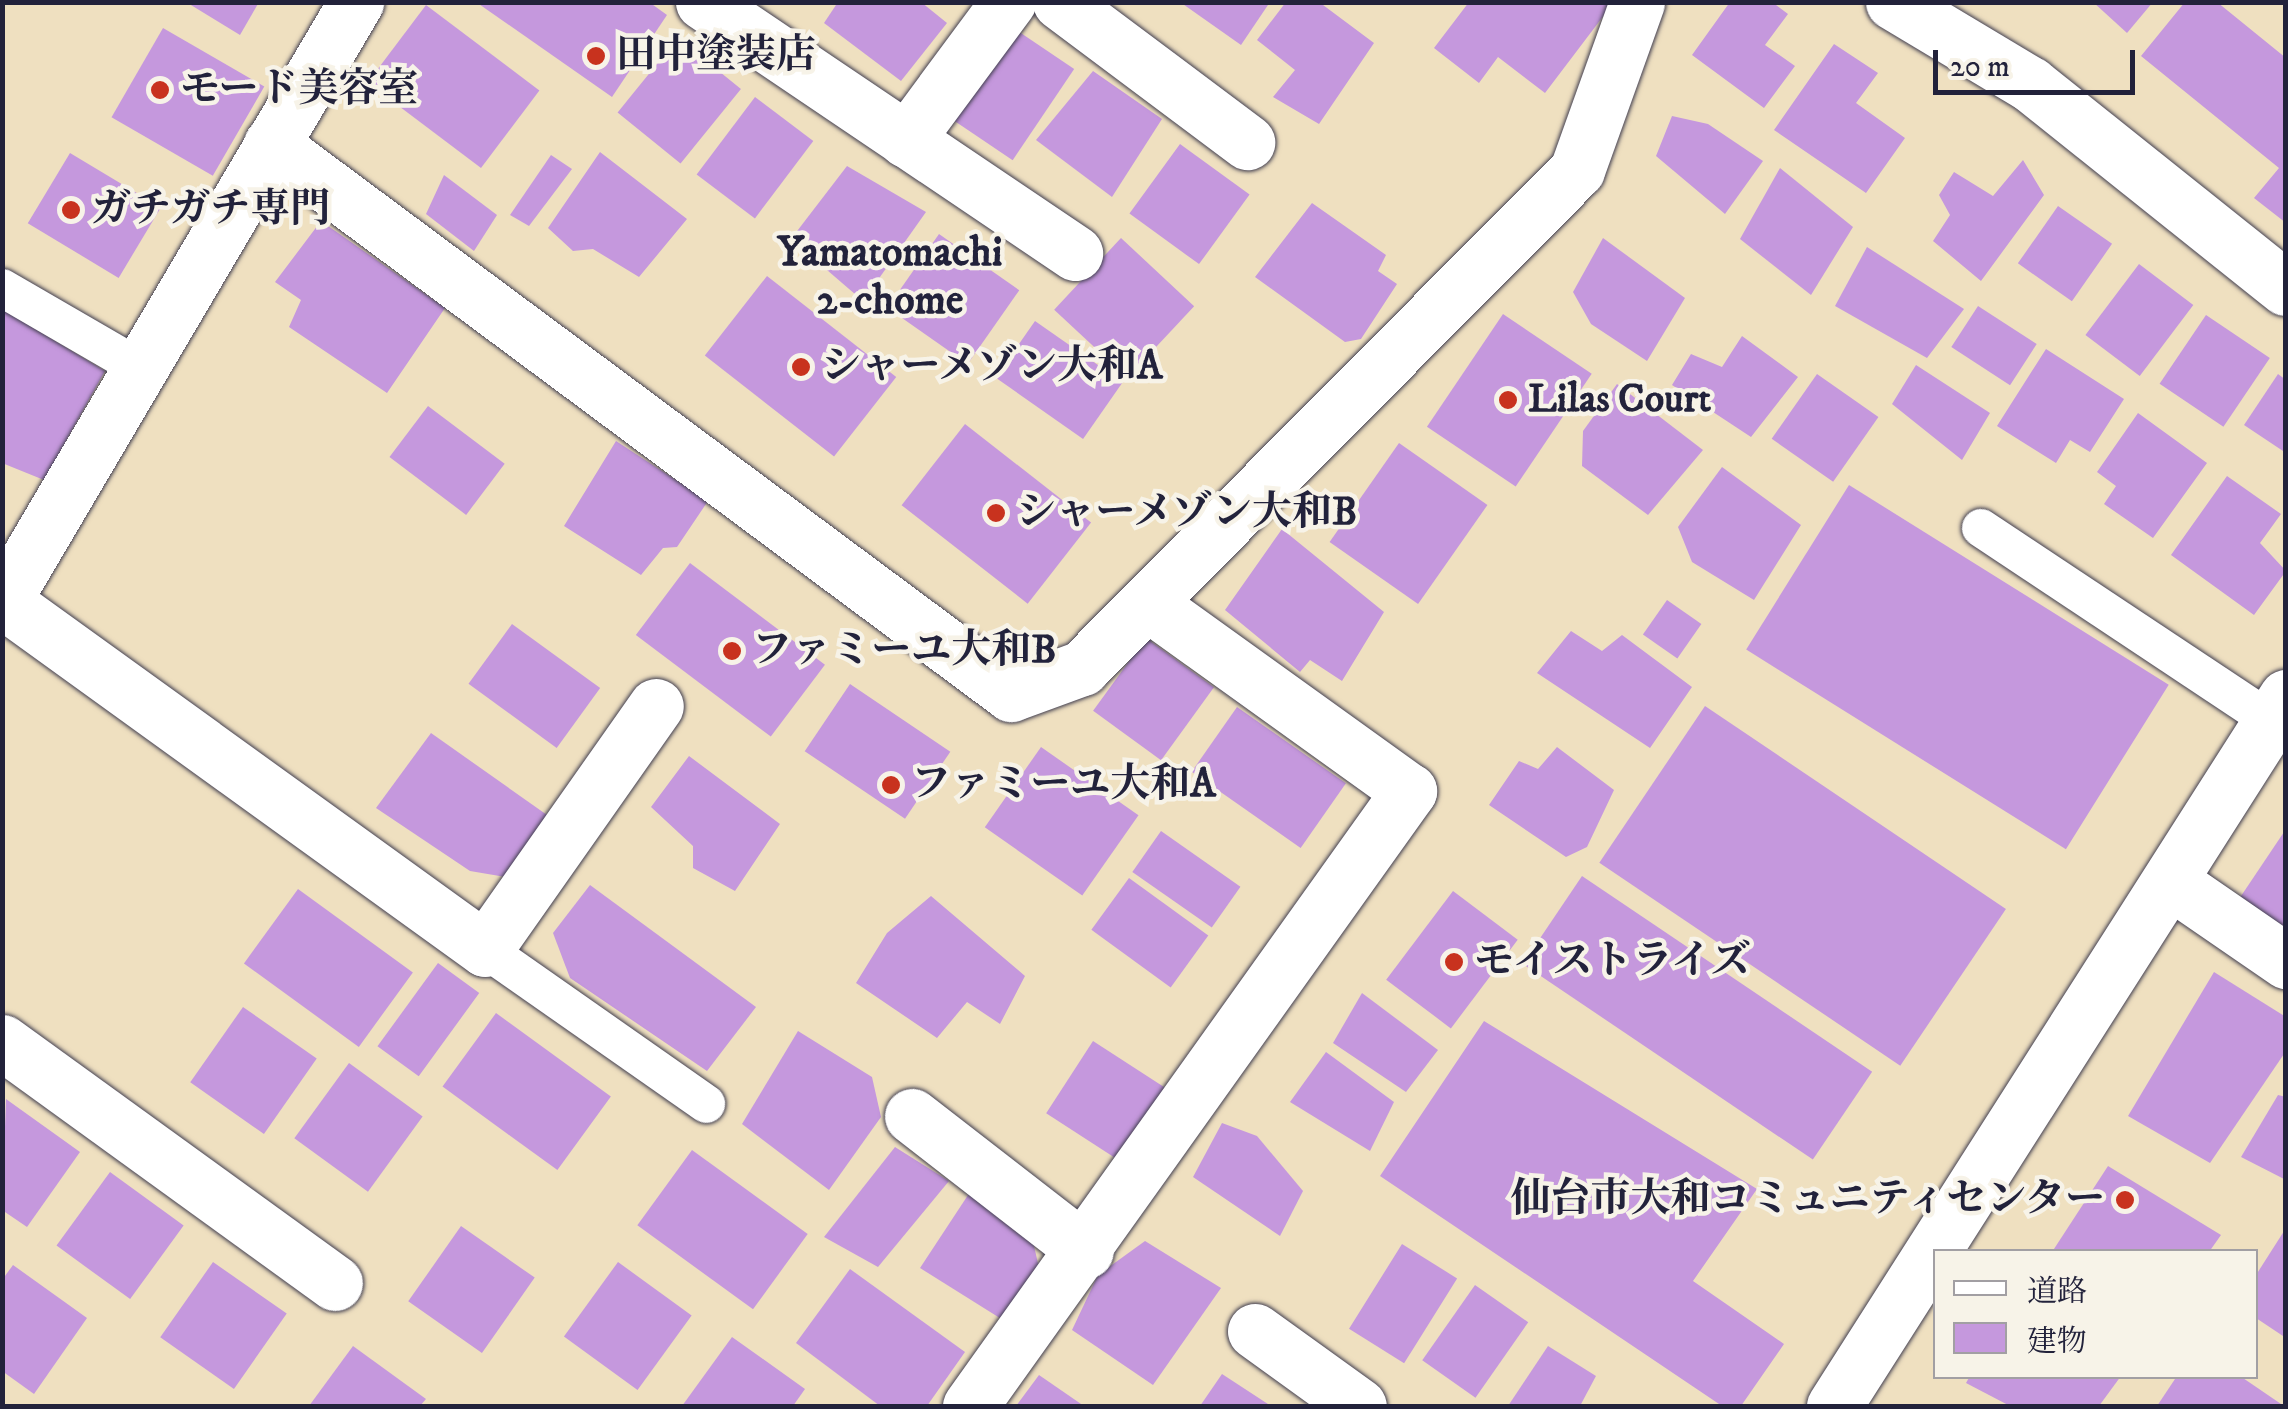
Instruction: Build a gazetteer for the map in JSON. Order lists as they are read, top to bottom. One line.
{"districts":["Yamatomachi 2-chome"],"places":["田中塗装店","モード美容室","ガチガチ専門","シャーメゾン大和A","Lilas Court","シャーメゾン大和B","ファミーユ大和B","ファミーユ大和A","モイストライズ","仙台市大和コミュニティセンター"],"legend":["道路","建物"],"scale_bar":"20 m"}
